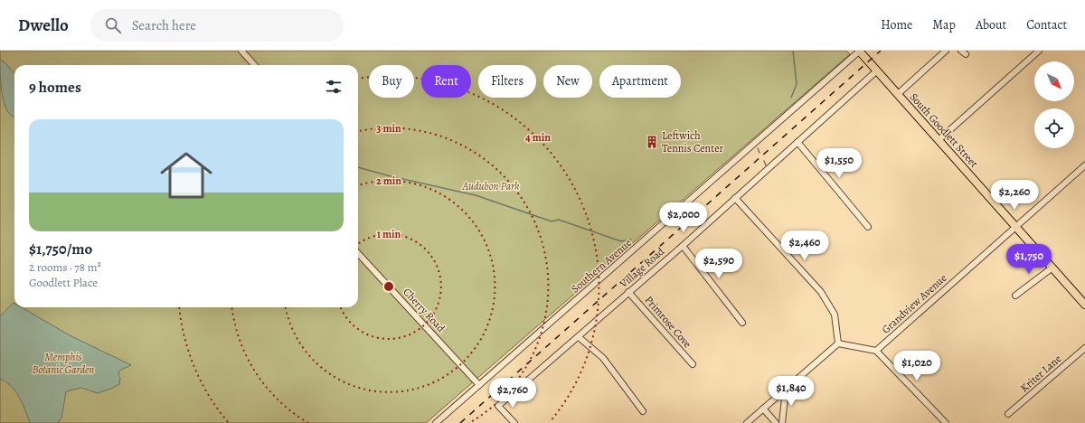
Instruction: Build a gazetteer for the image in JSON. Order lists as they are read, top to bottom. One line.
{"streets":{"main road":["South Goodlett Street"],"street":["Southern Avenue","Village Road","Grandview Avenue","Cherry Road","Primrose Cove","Kriter Lane"]},"crossings":[["South Goodlett Street","Southern Avenue"],["South Goodlett Street","Village Road"],["South Goodlett Street","Grandview Avenue"],["Southern Avenue","Cherry Road"],["Village Road","Primrose Cove"]],"parks":["Audubon Park","Memphis Botanic Garden"],"places":{"building":["Leftwich Tennis Center"]},"north":"bottom right","page":{"header":"Dwello","search":"Search here","nav":["Home","Map","About","Contact"],"chip":["Buy","Rent","Filters","New","Apartment"],"heading":"9 homes","list":[{"name":"$1,750/mo","note":"2 rooms · 78 m² · Goodlett Place"}],"price":["$1,550","$2,260","$2,000","$2,460","$1,750","$2,590","$1,020","$1,840","$2,760"]},"rings":["3 min","4 min","2 min","1 min"]}
